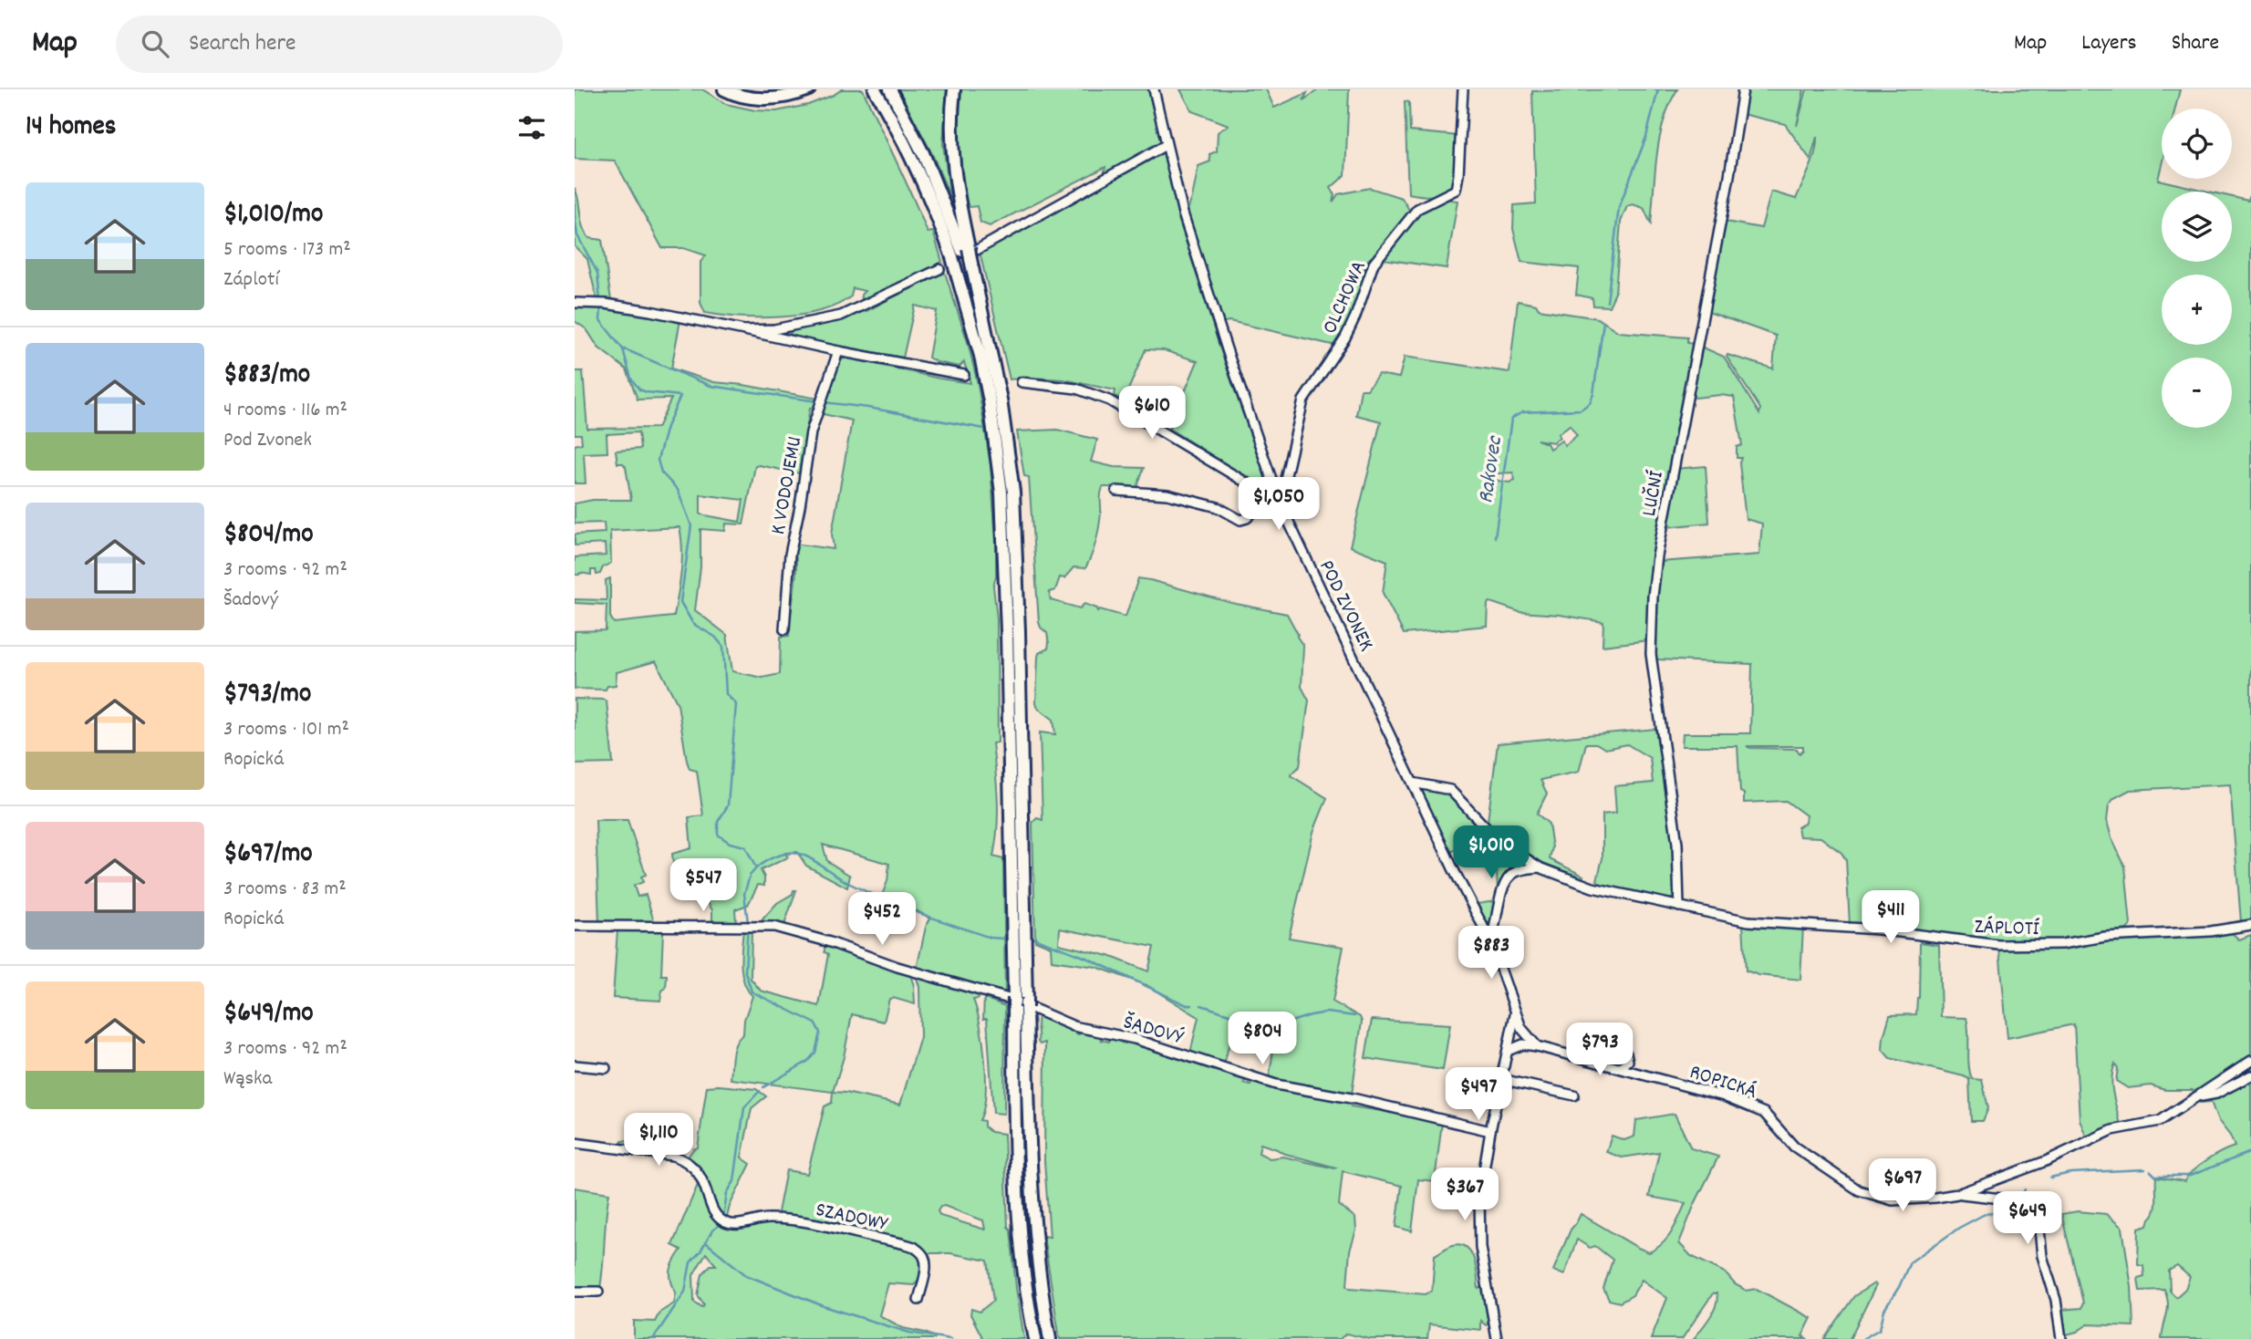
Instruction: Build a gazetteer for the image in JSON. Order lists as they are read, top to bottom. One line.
{"streets":{"street":["OLCHOWA","K VODOJEMU","LUČNÍ","POD ZVONEK","ZÁPLOTÍ","ŠADOVÝ","ROPICKÁ","SZADOWY"]},"crossings":[["OLCHOWA","POD ZVONEK"],["LUČNÍ","ZÁPLOTÍ"],["POD ZVONEK","ZÁPLOTÍ"],["POD ZVONEK","ŠADOVÝ"],["POD ZVONEK","ROPICKÁ"]],"water":["Rakovec"],"page":{"header":"Map","search":"Search here","nav":["Map","Layers","Share"],"heading":"14 homes","map_buttons":["+","−"],"list":[{"name":"$1,010/mo","note":"5 rooms · 173 m² · Záplotí"},{"name":"$883/mo","note":"4 rooms · 116 m² · Pod Zvonek"},{"name":"$804/mo","note":"3 rooms · 92 m² · Šadový"},{"name":"$793/mo","note":"3 rooms · 101 m² · Ropická"},{"name":"$697/mo","note":"3 rooms · 83 m² · Ropická"},{"name":"$649/mo","note":"3 rooms · 92 m² · Wąska"}],"price":["$610","$1,050","$1,010","$547","$411","$452","$883","$804","$793","$497","$1,110","$697","$367","$649"]}}
